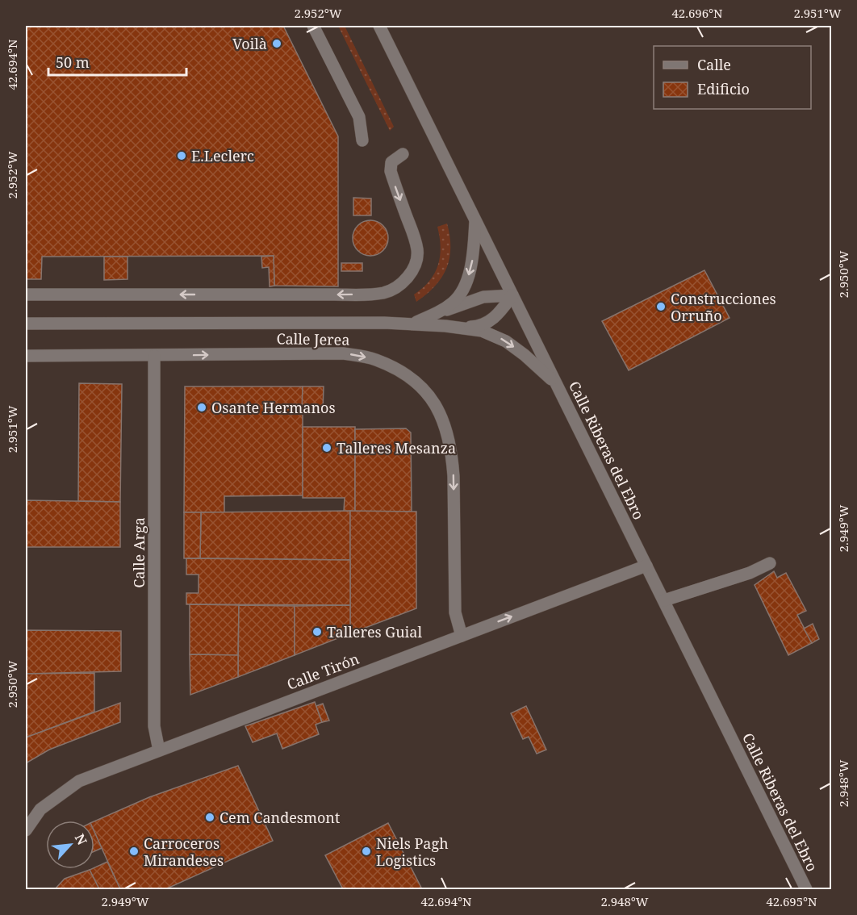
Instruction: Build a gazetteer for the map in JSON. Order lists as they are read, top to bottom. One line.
{"streets":{"street":["Calle Jerea","Calle Riberas del Ebro","Calle Arga","Calle Tirón"]},"crossings":[["Calle Jerea","Calle Riberas del Ebro"],["Calle Jerea","Calle Arga"],["Calle Jerea","Calle Tirón"],["Calle Riberas del Ebro","Calle Tirón"],["Calle Arga","Calle Tirón"]],"places":["Voilà","E.Leclerc","Construcciones Orruño","Osante Hermanos","Talleres Mesanza","Talleres Guial","Cem Candesmont","Carroceros Mirandeses","Niels Pagh Logistics"],"legend":["Calle","Edificio"],"scale_bar":"50 m","north":"top right","coordinates":["2.952°W","42.696°N","2.951°W","42.694°N","2.950°W","2.949°W","2.948°W","42.695°N"]}
